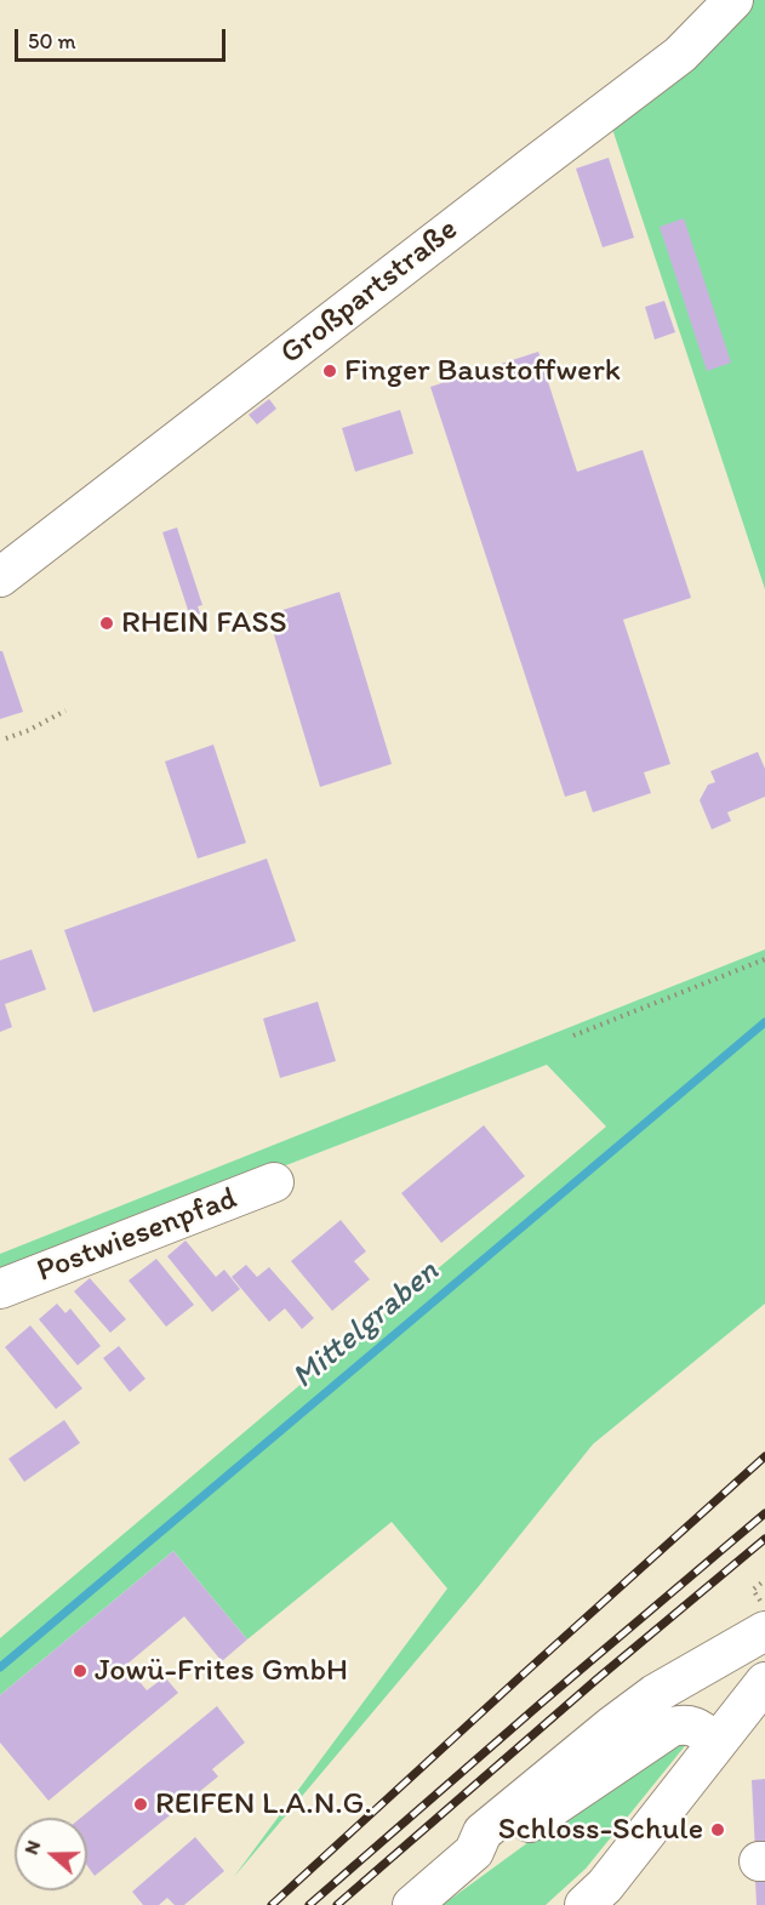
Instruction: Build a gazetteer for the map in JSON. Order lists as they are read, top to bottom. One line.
{"streets":{"street":["Großpartstraße","Postwiesenpfad"]},"water":["Mittelgraben"],"places":["Finger Baustoffwerk","RHEIN FASS","Jowü-Frites GmbH","REIFEN L.A.N.G.","Schloss-Schule"],"scale_bar":"50 m","north":"left"}
